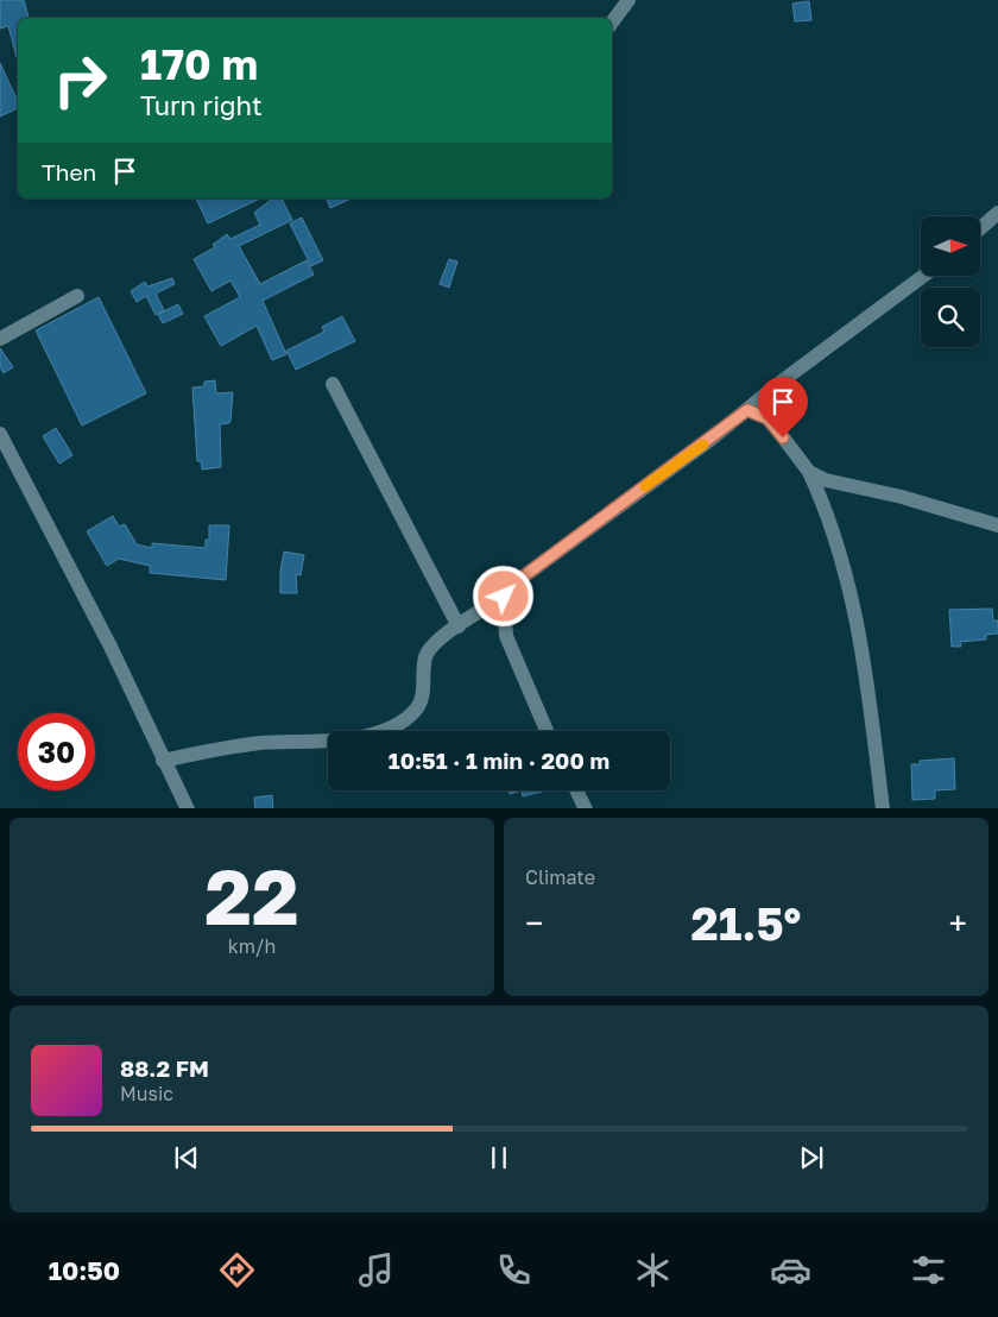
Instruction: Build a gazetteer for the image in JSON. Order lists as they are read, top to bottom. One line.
{"north":"right","page":{"turn":["170 m","Turn right"],"then":"Then","limit":"30","trip":"10:51 · 1 min · 200 m","tile":[["22","km/h"],"Climate"],"heat":["−","21.5°","+"],"song":["88.2 FM","Music"],"tabs":"10:50"}}
